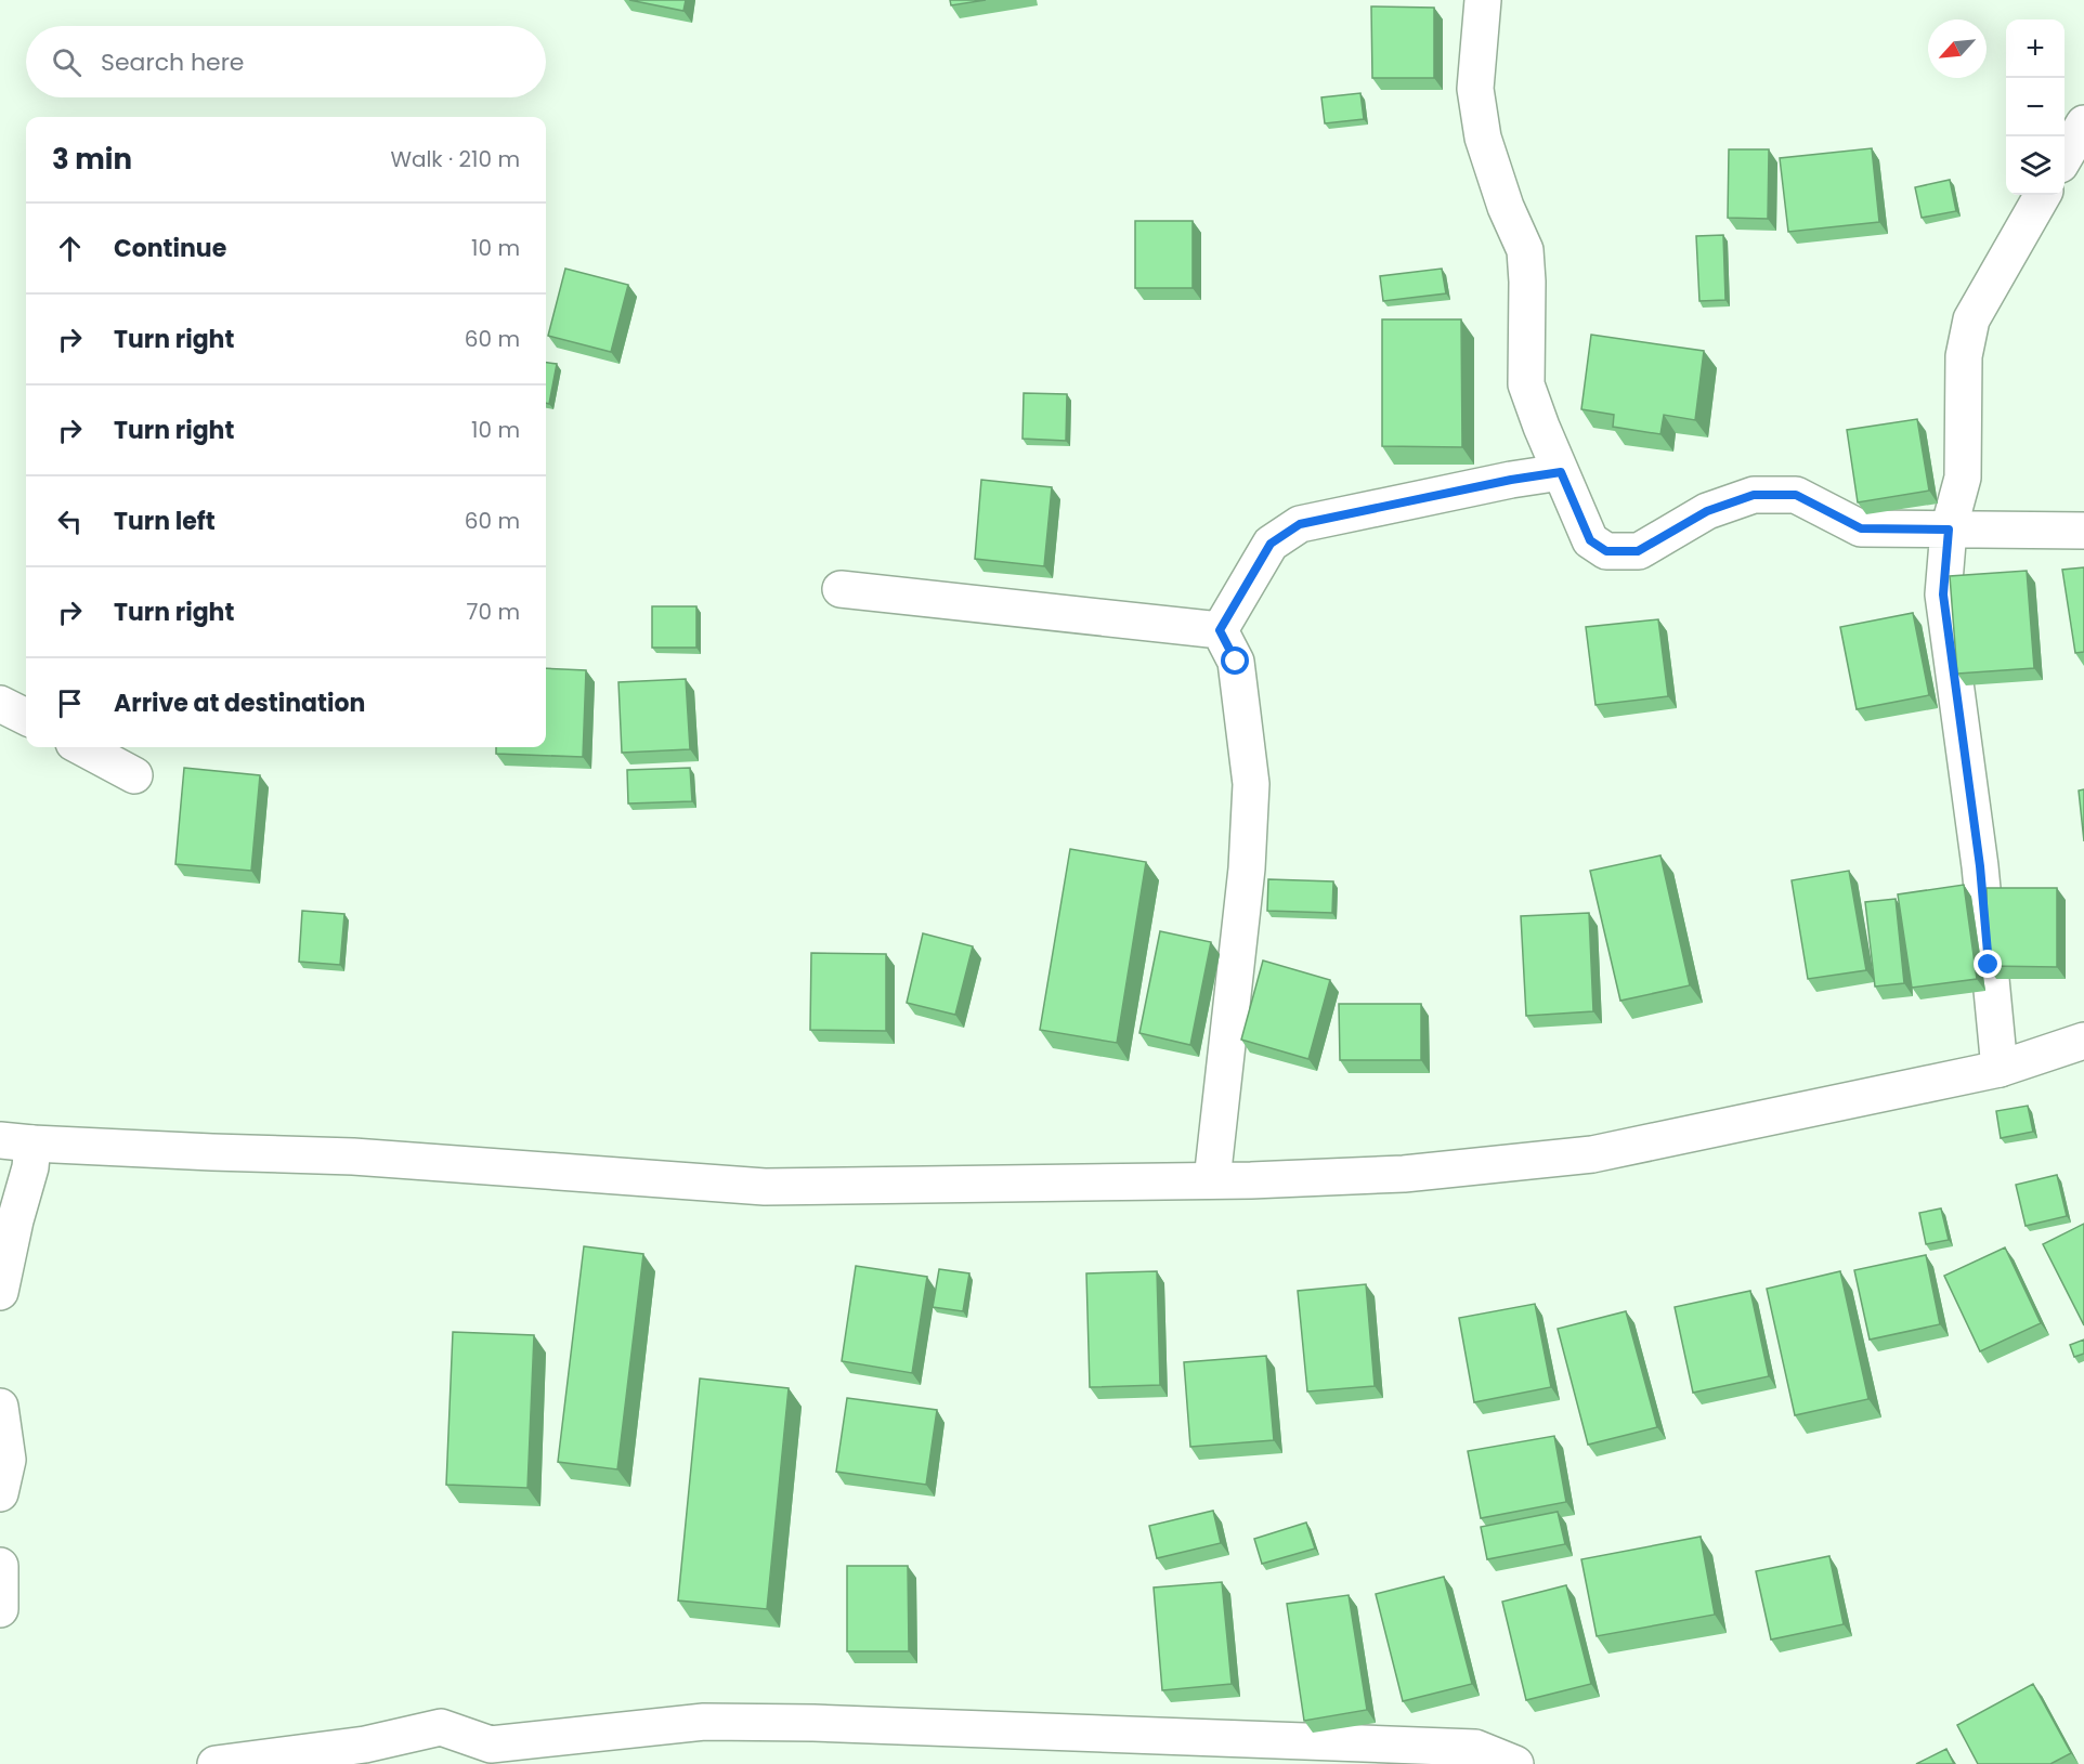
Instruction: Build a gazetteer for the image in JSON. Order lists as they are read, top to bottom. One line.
{"north":"bottom left","page":{"map_buttons":["+","−"],"search":"Search here","heading":["3 min","Walk · 210 m"],"list":[["Continue","10 m"],["Turn right","60 m"],["Turn right","10 m"],["Turn left","60 m"],["Turn right","70 m"],"Arrive at destination"]}}
